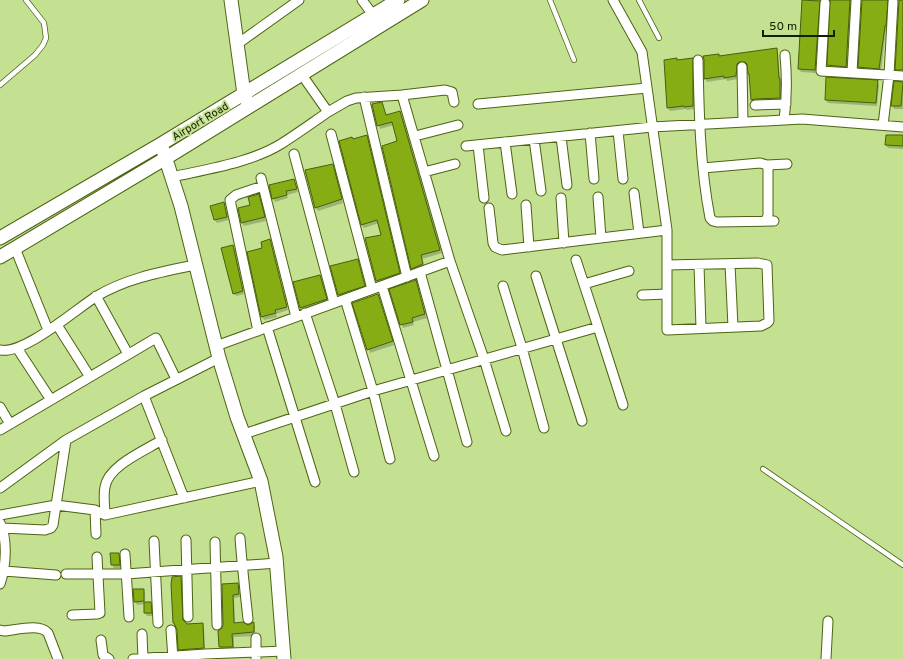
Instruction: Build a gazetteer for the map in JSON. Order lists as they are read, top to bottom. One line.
{"streets":{"main road":["Airport Road"]},"scale_bar":"50 m"}
